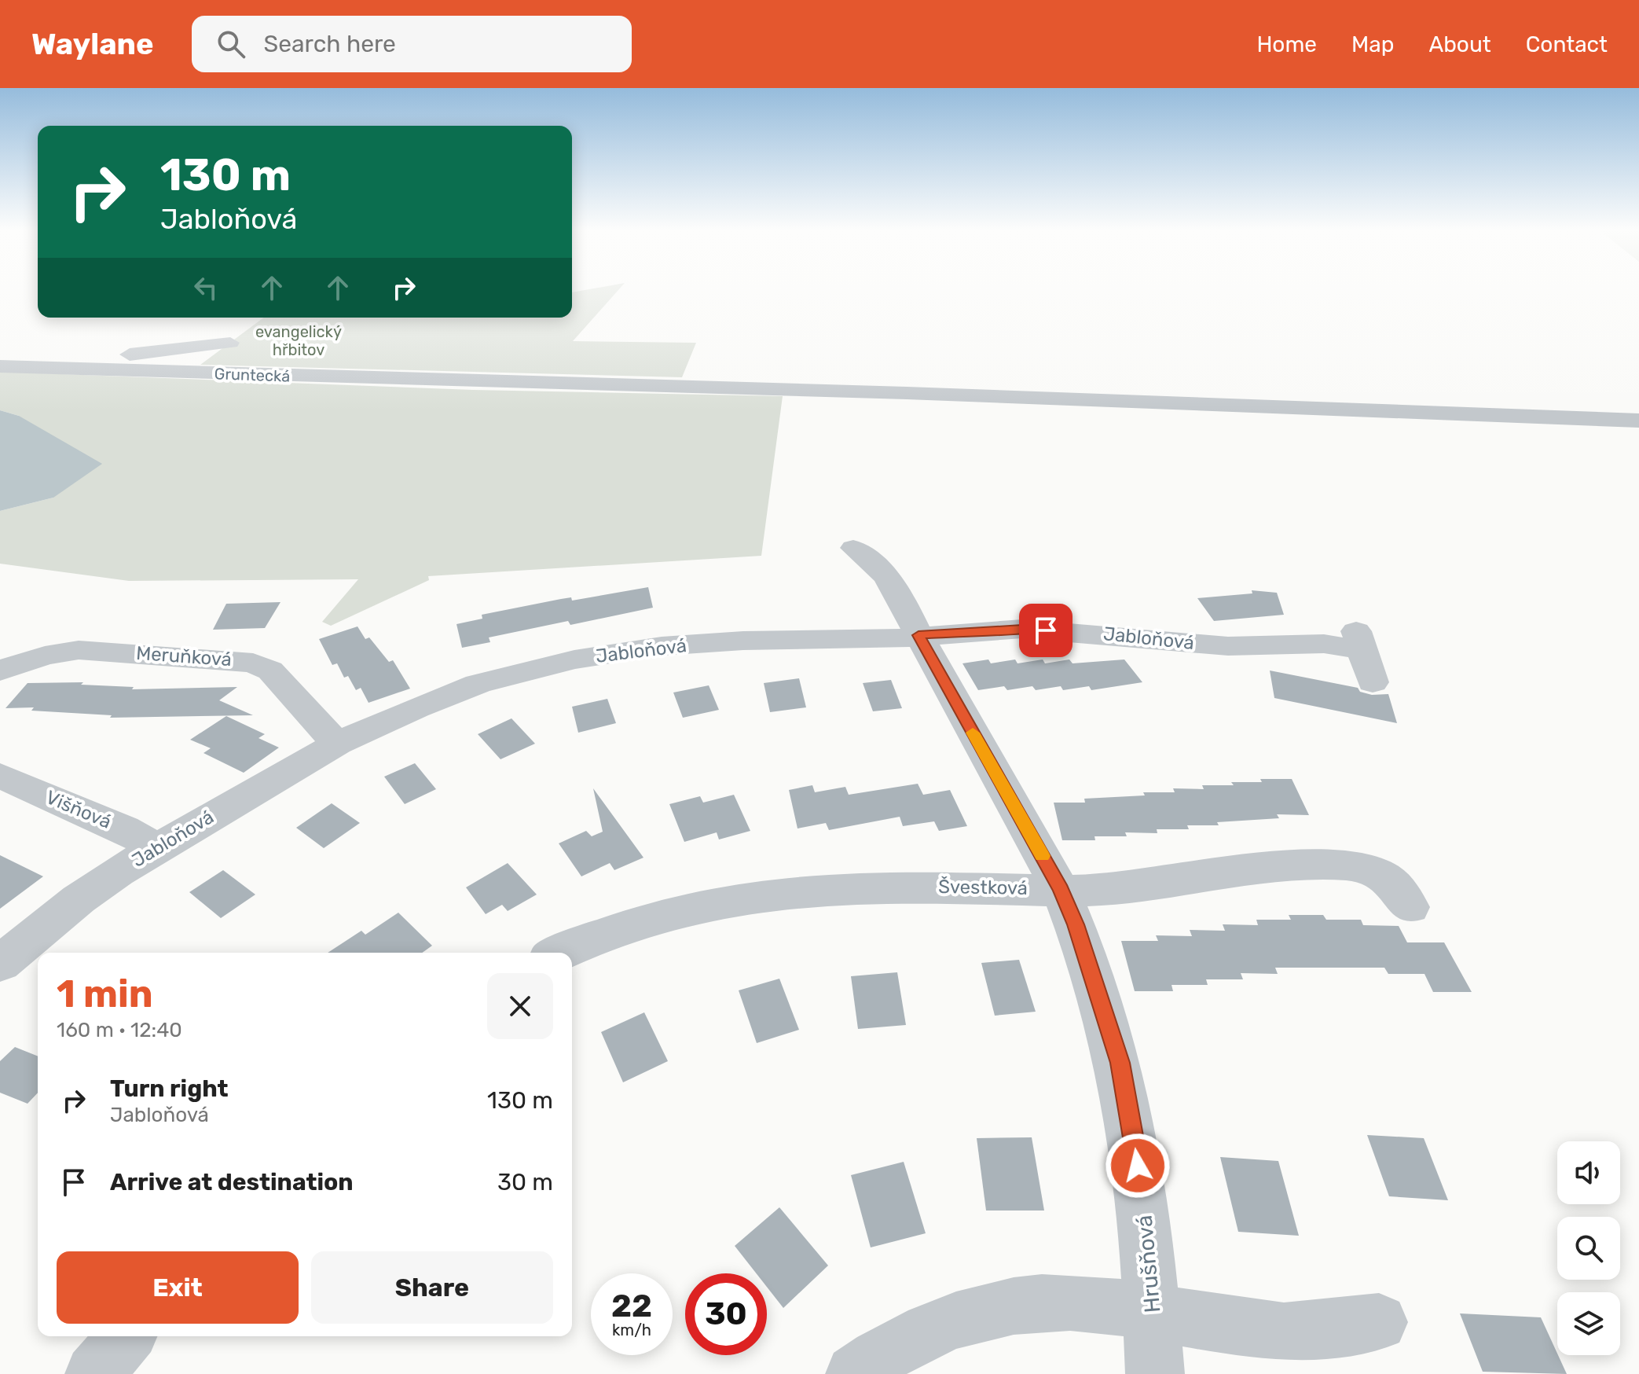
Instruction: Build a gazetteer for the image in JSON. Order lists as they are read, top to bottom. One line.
{"streets":{"street":["Gruntecká","Jabloňová","Meruňková","Višňová","Švestková","Hrušňová"]},"crossings":[["Jabloňová","Meruňková"],["Jabloňová","Višňová"],["Jabloňová","Hrušňová"],["Švestková","Hrušňová"]],"parks":["evangelický hřbitov"],"page":{"header":"Waylane","search":"Search here","nav":["Home","Map","About","Contact"],"turn":["130 m","Jabloňová"],"heading":["1 min","160 m · 12:40"],"list":[{"name":"Turn right","note":"Jabloňová","value":"130 m"},{"name":"Arrive at destination","value":"30 m"}],"buttons":["Exit","Share"],"speed":"22 km/h","limit":"30"}}
